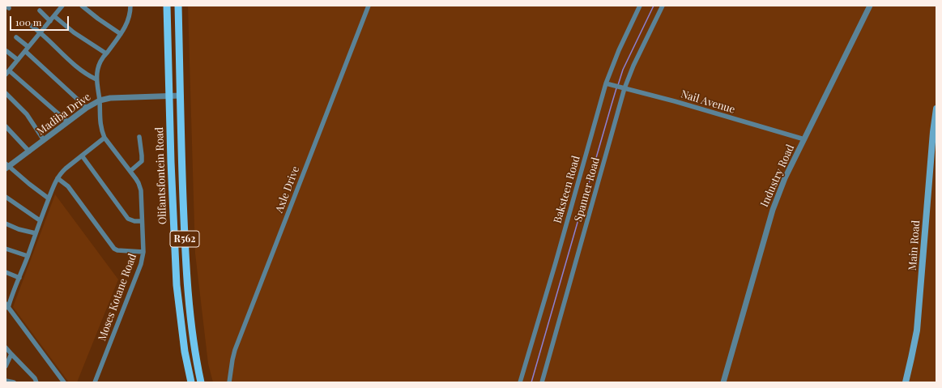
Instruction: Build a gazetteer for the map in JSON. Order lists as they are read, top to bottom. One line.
{"streets":{"main road":["Olifantsfontein Road","R562","Main Road"],"street":["Nail Avenue","Madiba Drive","Industry Road","Axle Drive","Baksteen Road","Spanner Road","Moses Kotane Road"]},"crossings":[["Nail Avenue","Industry Road"],["Nail Avenue","Baksteen Road"],["Nail Avenue","Spanner Road"],["Madiba Drive","Olifantsfontein Road"],["Madiba Drive","Moses Kotane Road"]],"scale_bar":"100 m"}
